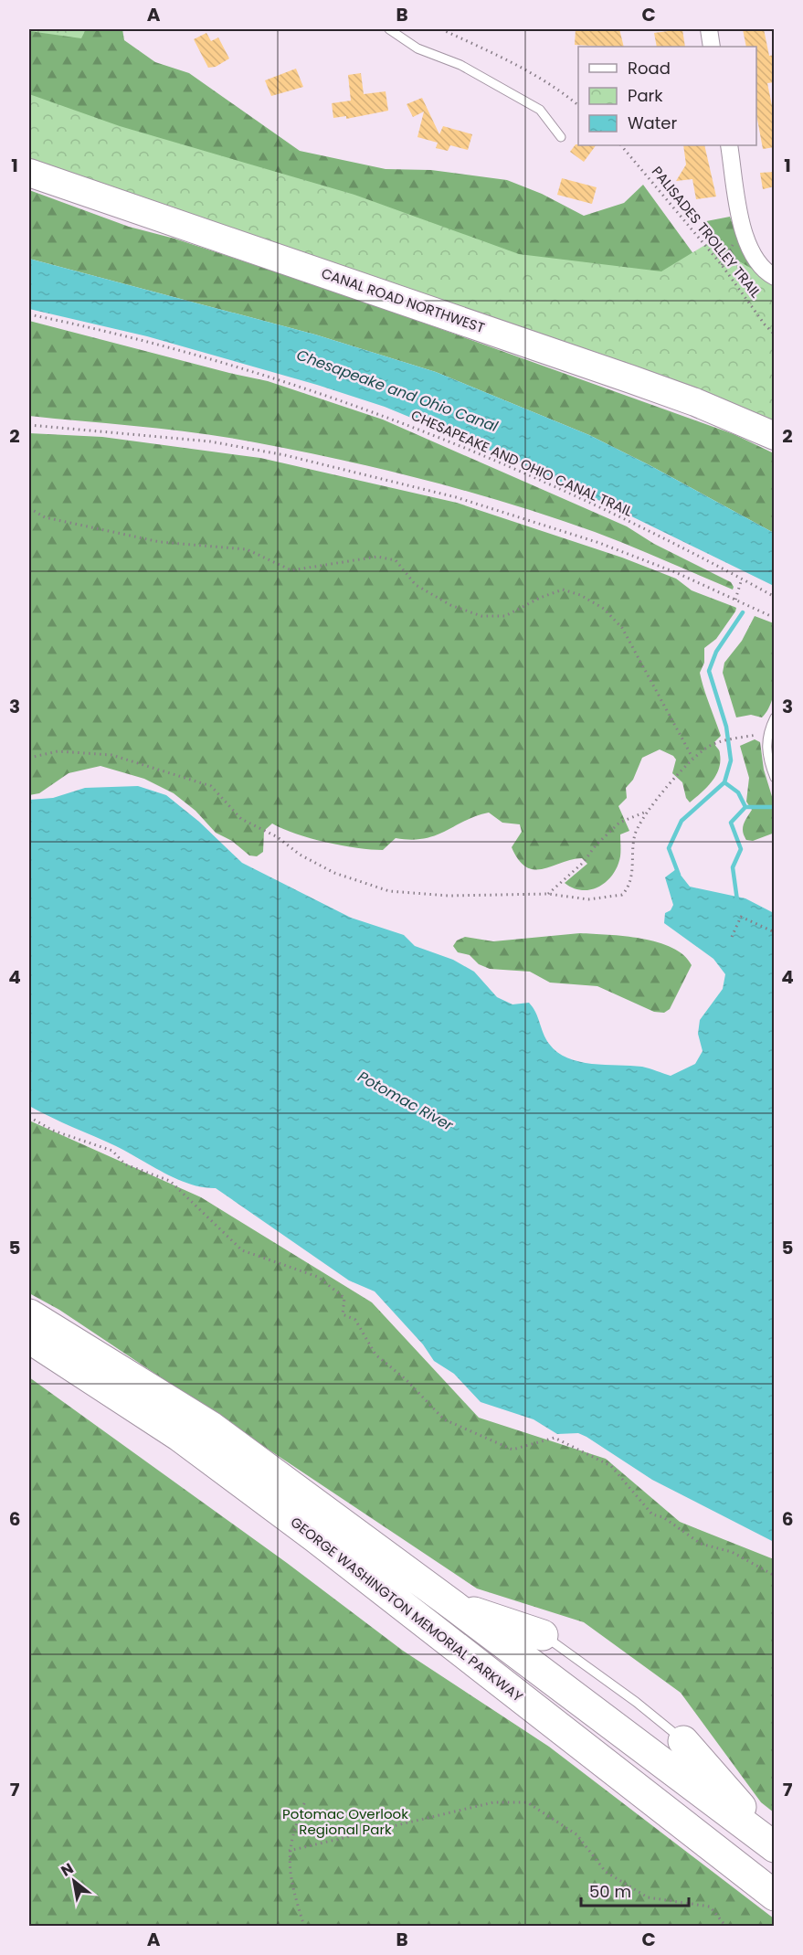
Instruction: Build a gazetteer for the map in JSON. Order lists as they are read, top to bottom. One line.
{"streets":{"highway":["CANAL ROAD NORTHWEST","GEORGE WASHINGTON MEMORIAL PARKWAY"],"path":["PALISADES TROLLEY TRAIL","CHESAPEAKE AND OHIO CANAL TRAIL"]},"water":["Chesapeake and Ohio Canal","Potomac River"],"parks":["Potomac Overlook Regional Park"],"legend":["Road","Park","Water"],"scale_bar":"50 m","north":"top left","grid":{"columns":["A","B","C"],"rows":["1","2","3","4","5","6","7"]}}
